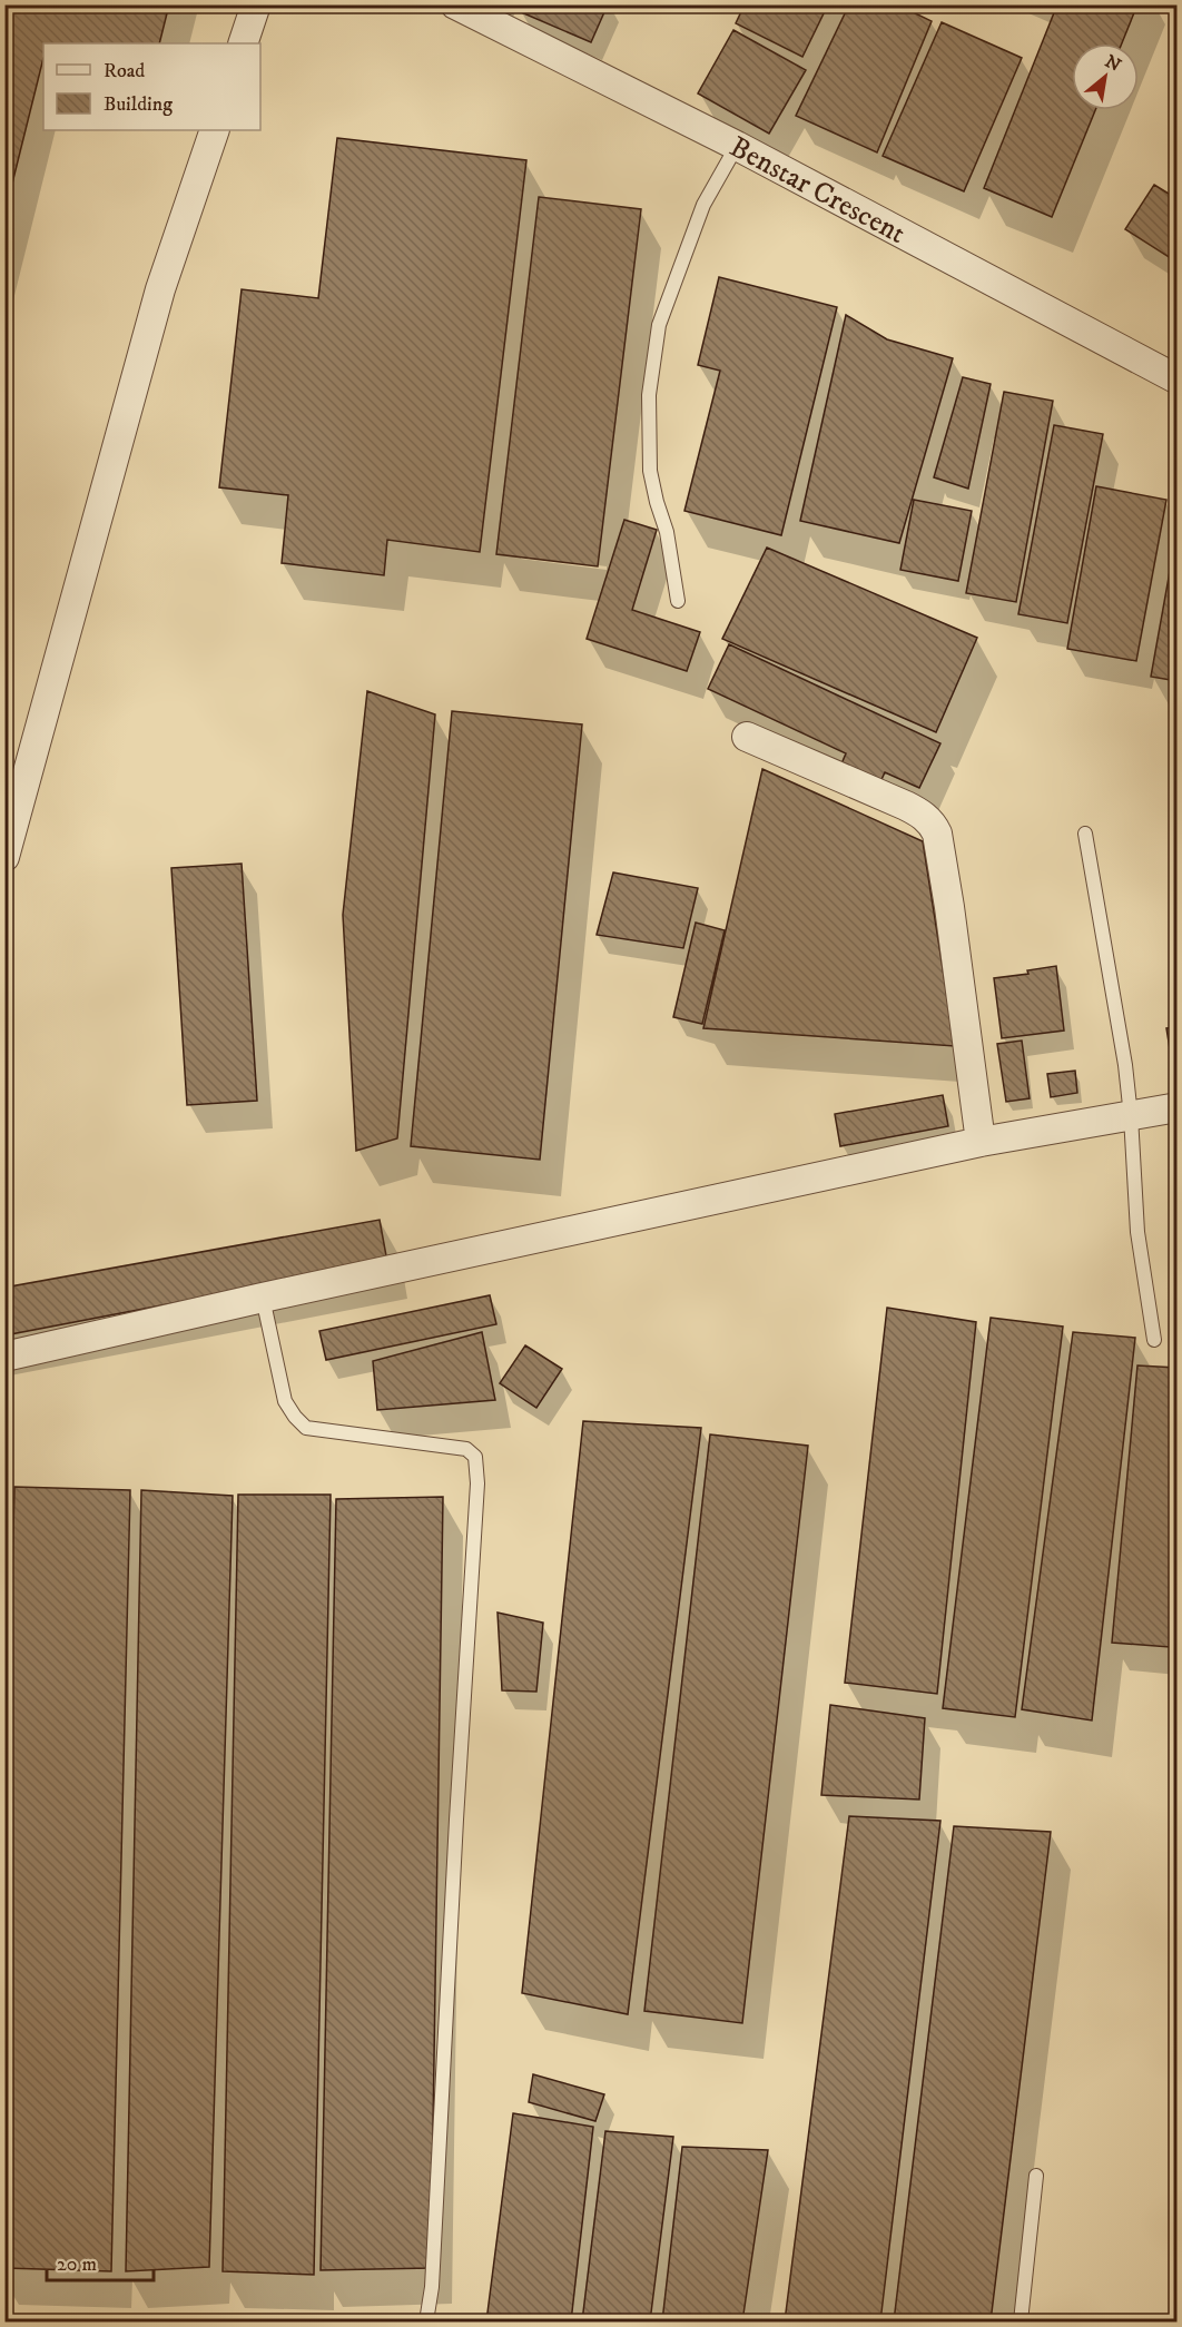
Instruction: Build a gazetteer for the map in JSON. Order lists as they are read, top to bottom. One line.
{"streets":{"street":["Benstar Crescent"]},"legend":["Road","Building"],"scale_bar":"20 m","north":"top right"}
